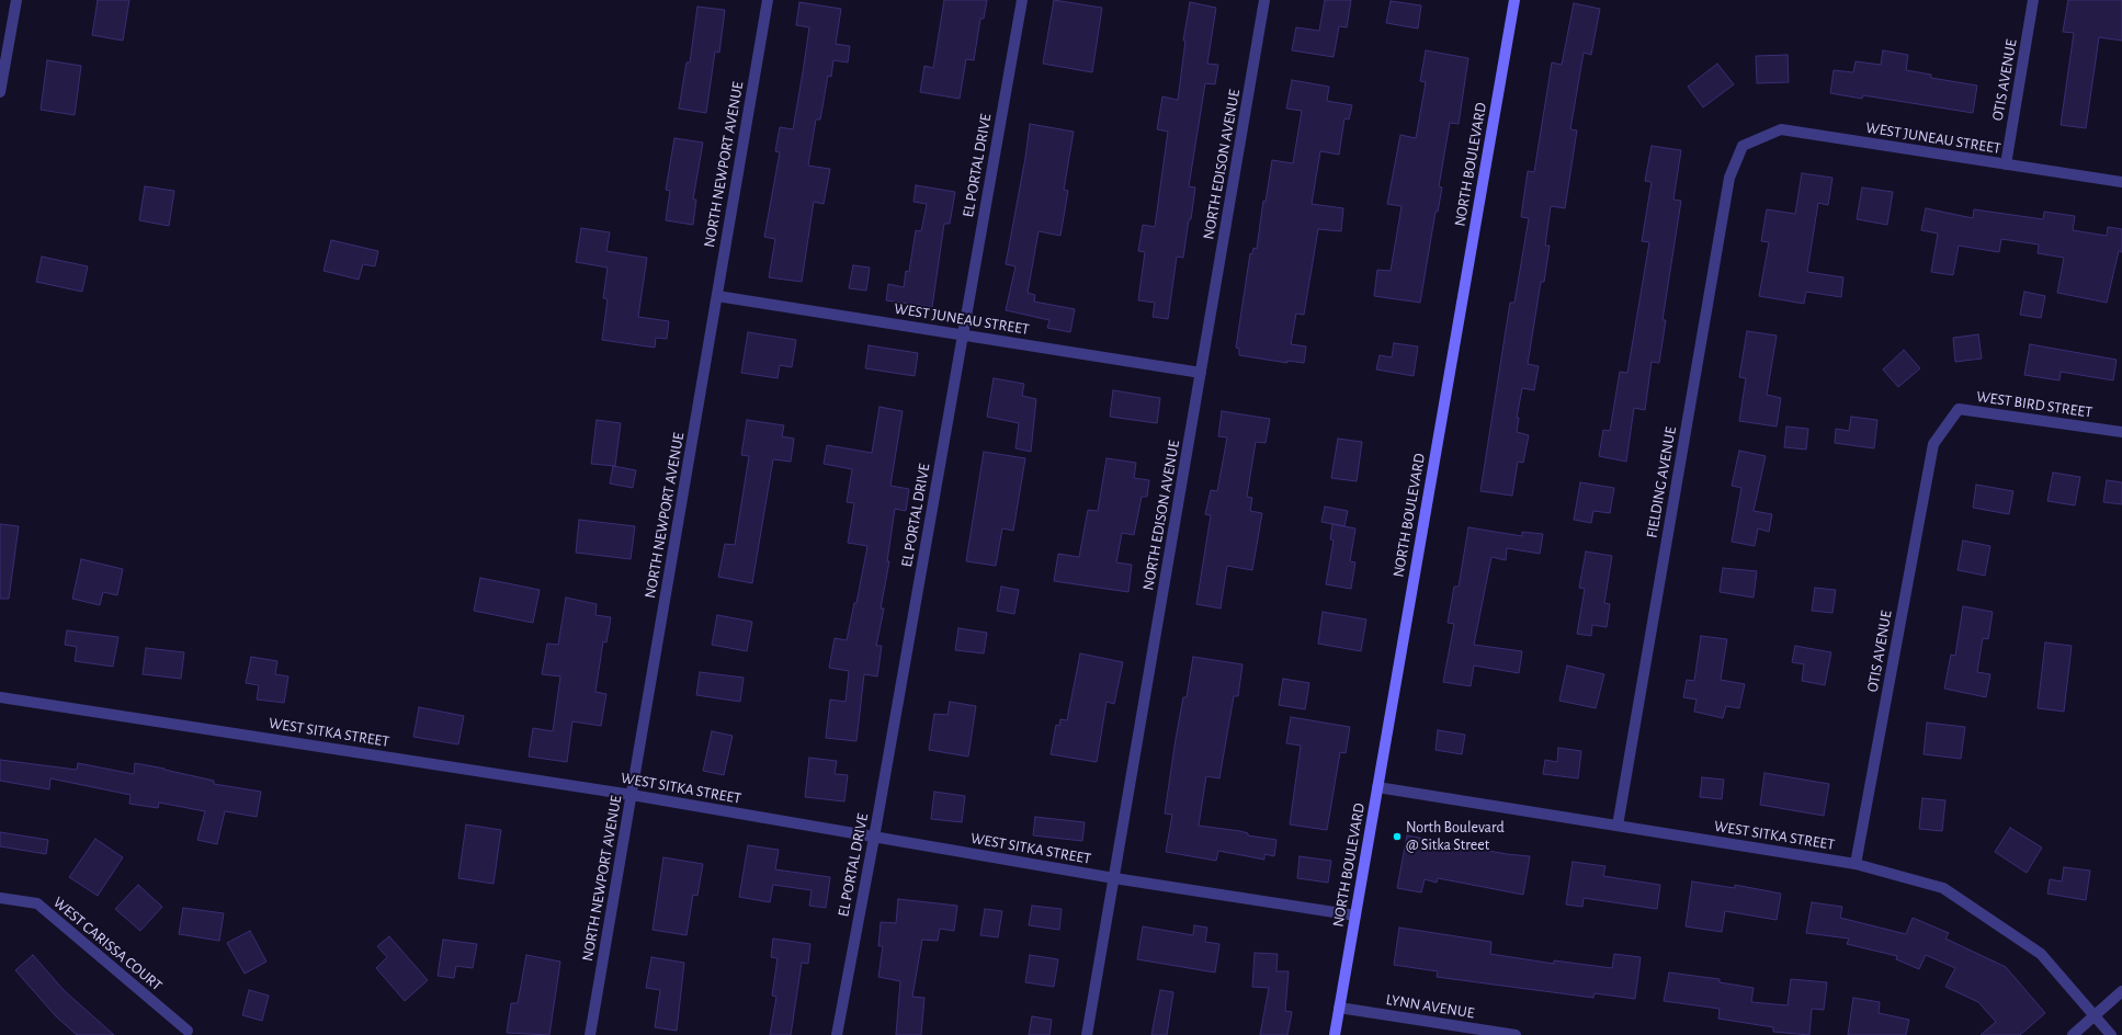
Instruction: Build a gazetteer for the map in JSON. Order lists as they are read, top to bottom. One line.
{"streets":{"street":["OTIS AVENUE","WEST JUNEAU STREET","NORTH NEWPORT AVENUE","NORTH EDISON AVENUE","NORTH BOULEVARD","EL PORTAL DRIVE","WEST BIRD STREET","FIELDING AVENUE","WEST SITKA STREET","WEST CARISSA COURT","LYNN AVENUE"]},"crossings":[["OTIS AVENUE","WEST JUNEAU STREET"],["OTIS AVENUE","WEST BIRD STREET"],["OTIS AVENUE","WEST SITKA STREET"],["WEST JUNEAU STREET","NORTH NEWPORT AVENUE"],["WEST JUNEAU STREET","NORTH EDISON AVENUE"],["WEST JUNEAU STREET","EL PORTAL DRIVE"],["WEST JUNEAU STREET","FIELDING AVENUE"],["NORTH NEWPORT AVENUE","WEST SITKA STREET"],["NORTH EDISON AVENUE","WEST SITKA STREET"],["NORTH BOULEVARD","WEST SITKA STREET"],["NORTH BOULEVARD","LYNN AVENUE"],["EL PORTAL DRIVE","WEST SITKA STREET"],["FIELDING AVENUE","WEST SITKA STREET"]],"places":["North Boulevard @ Sitka Street"]}
